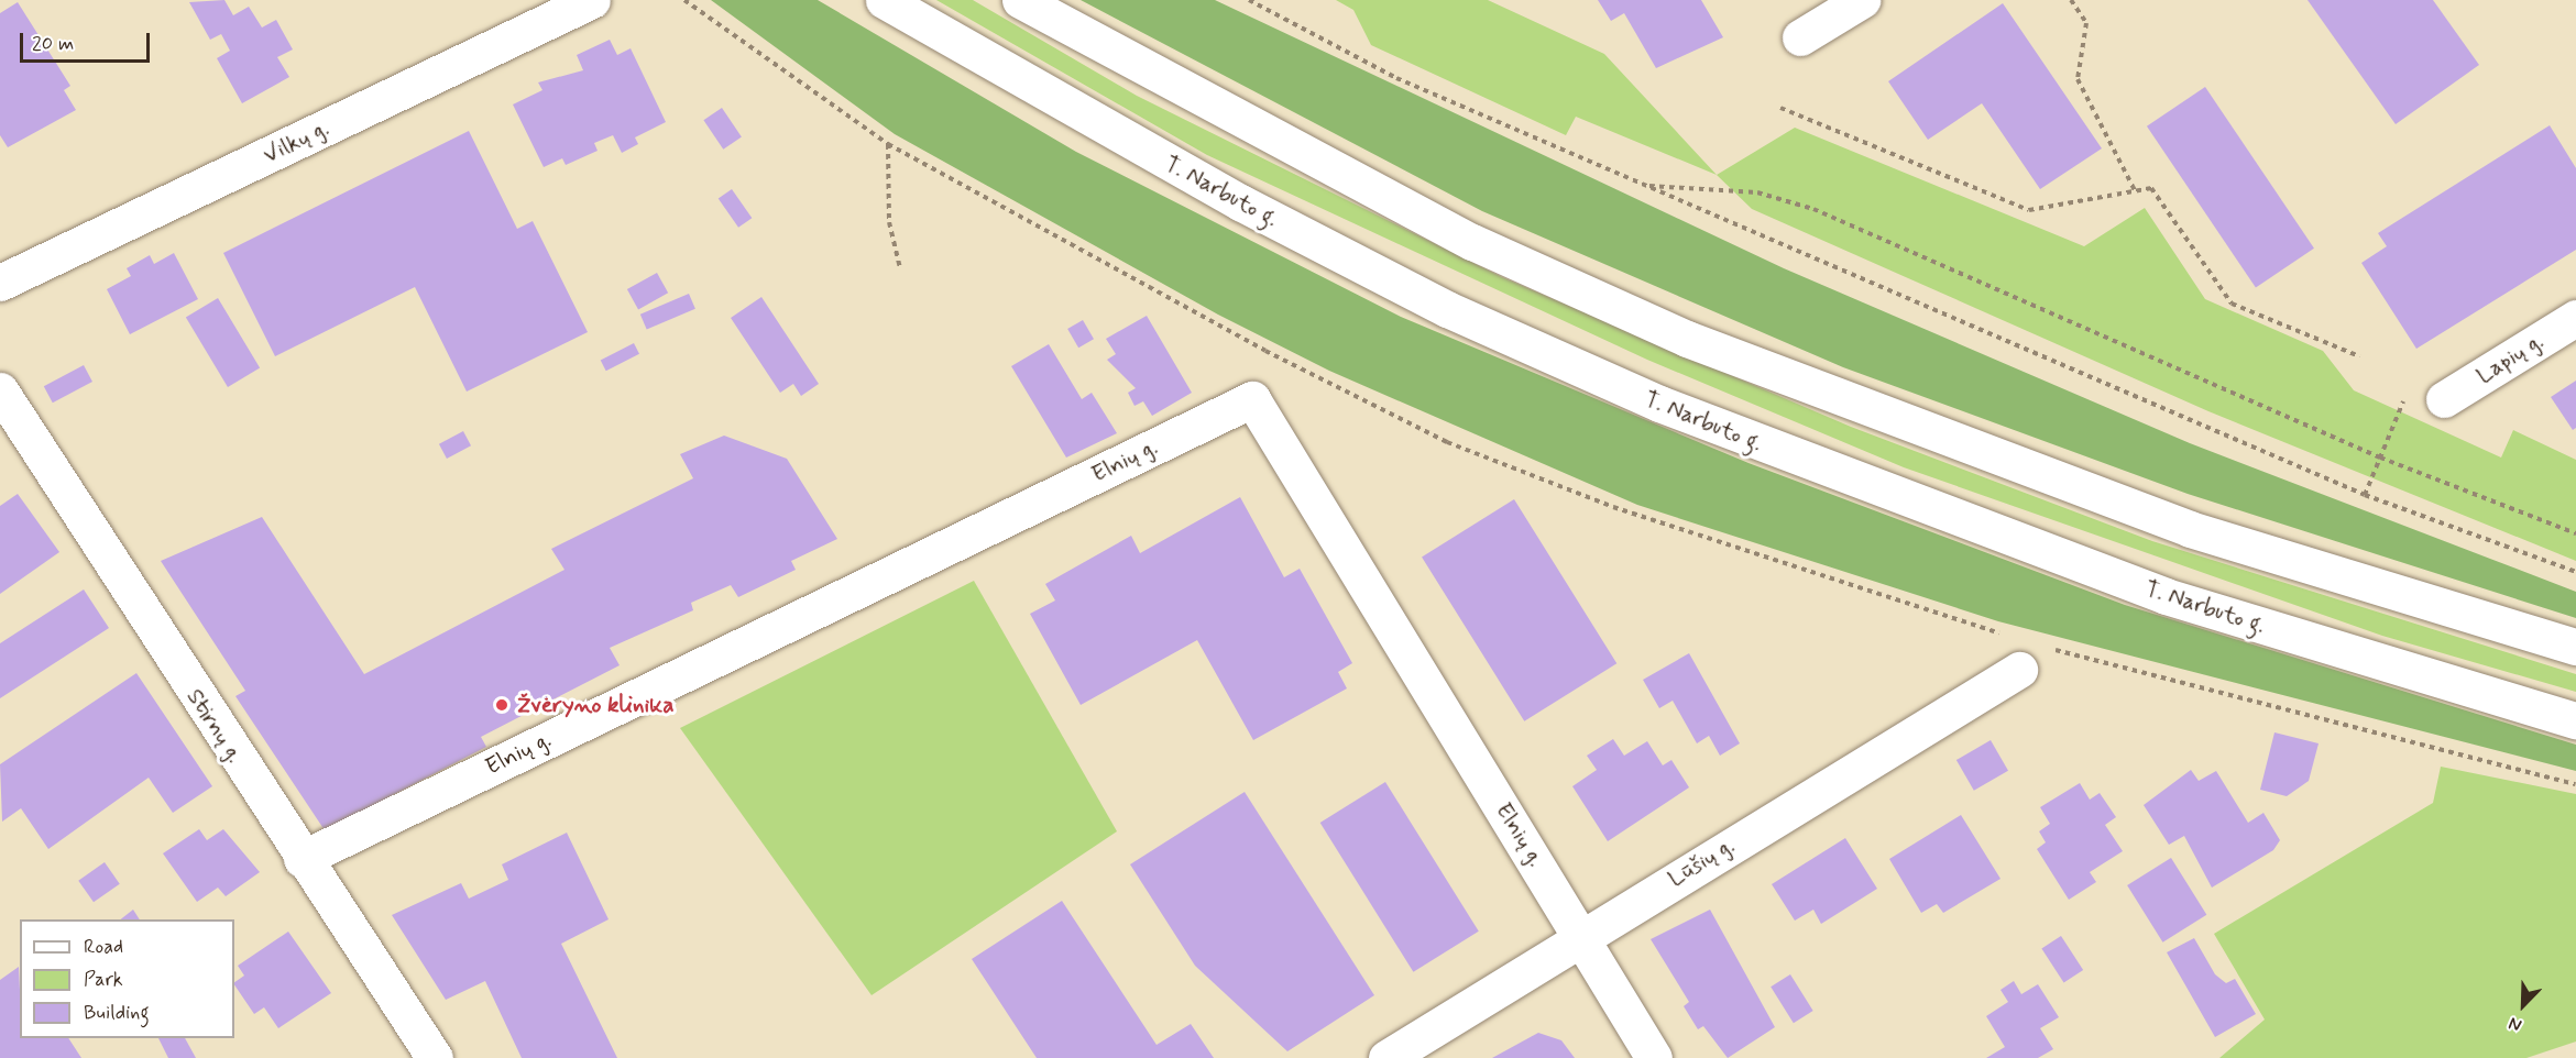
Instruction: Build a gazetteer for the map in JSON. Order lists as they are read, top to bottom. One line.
{"streets":{"street":["Vilkų g.","T. Narbuto g.","Lapių g.","Elnių g.","Stirnų g.","Lūšių g."]},"crossings":[["Elnių g.","Stirnų g."],["Elnių g.","Lūšių g."]],"places":["Žvėryno klinika"],"legend":["Road","Park","Building"],"scale_bar":"20 m","north":"bottom left"}
